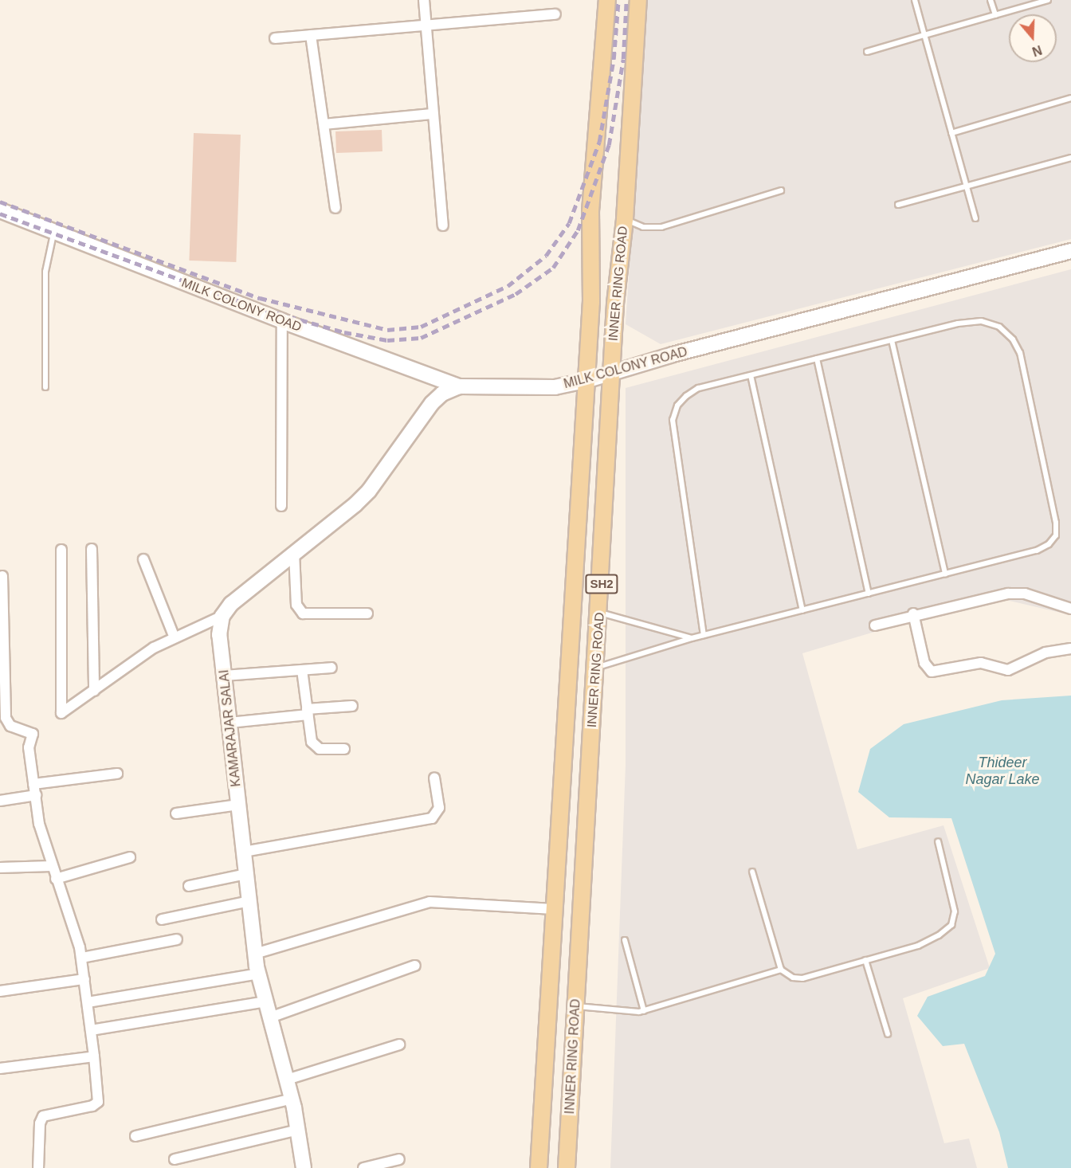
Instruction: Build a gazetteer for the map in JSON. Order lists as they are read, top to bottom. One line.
{"streets":{"main road":["INNER RING ROAD","MILK COLONY ROAD","SH2","KAMARAJAR SALAI"]},"crossings":[["INNER RING ROAD","MILK COLONY ROAD"]],"water":["Thideer Nagar Lake"],"north":"bottom"}
